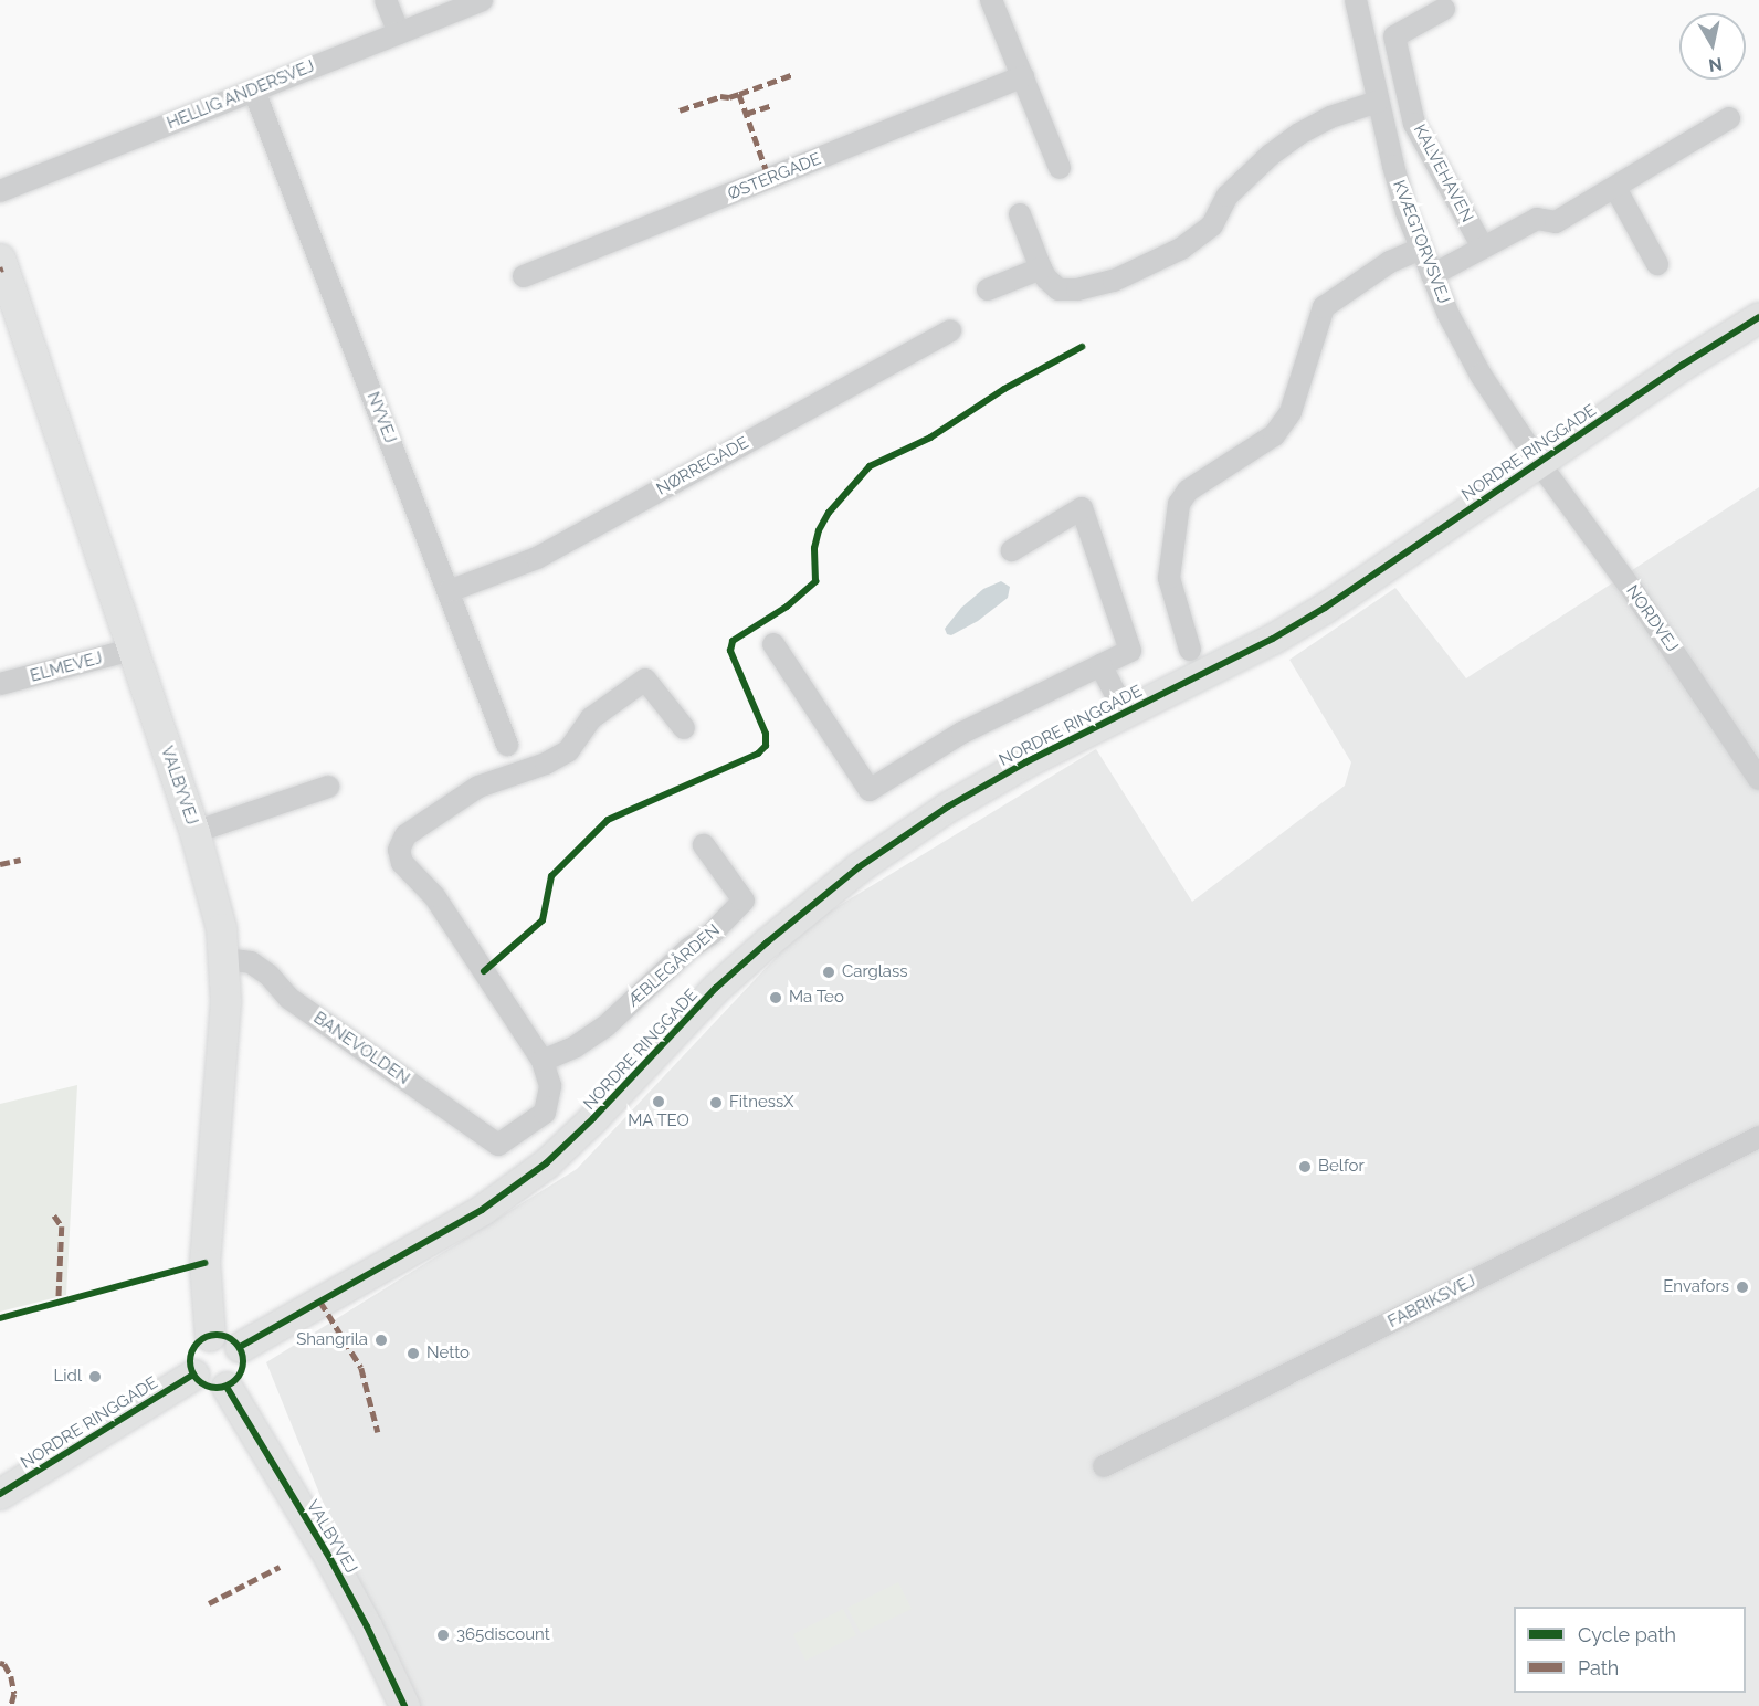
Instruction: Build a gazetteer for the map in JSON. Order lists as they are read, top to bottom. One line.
{"streets":{"street":["HELLIG ANDERSVEJ","KALVEHAVEN","ØSTERGADE","KVÆGTORVSVEJ","NYVEJ","NORDRE RINGGADE","NØRREGADE","NORDVEJ","ELMEVEJ","VALBYVEJ","ÆBLEGÅRDEN","BANEVOLDEN","FABRIKSVEJ"]},"crossings":[["HELLIG ANDERSVEJ","NYVEJ"],["KVÆGTORVSVEJ","NORDRE RINGGADE"],["KVÆGTORVSVEJ","NORDVEJ"],["NYVEJ","NØRREGADE"],["NORDRE RINGGADE","NORDVEJ"],["NORDRE RINGGADE","VALBYVEJ"],["ELMEVEJ","VALBYVEJ"],["VALBYVEJ","BANEVOLDEN"],["ÆBLEGÅRDEN","BANEVOLDEN"]],"places":["Carglass","Ma Teo","MA TEO","FitnessX","Belfor","Envafors","Shangrila","Netto","Lidl","365discount"],"legend":["Cycle path","Path"],"north":"bottom"}
